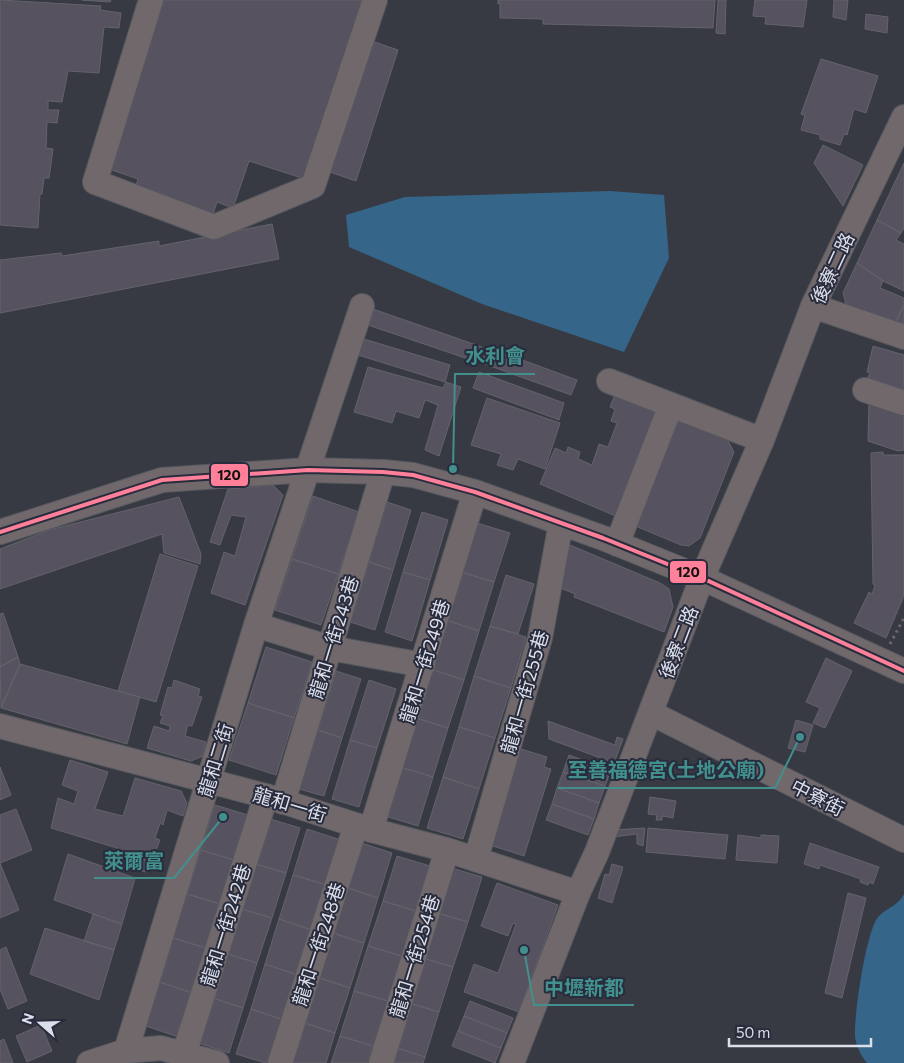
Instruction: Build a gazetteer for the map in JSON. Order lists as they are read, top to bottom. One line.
{"streets":{"street":["後寮二路","龍和一街243巷","龍和一街249巷","龍和一街255巷","龍和二街","中寮街","龍和一街","龍和一街242巷","龍和一街248巷","龍和一街254巷"]},"crossings":[["後寮二路","中寮街"],["後寮二路","龍和一街"],["龍和一街243巷","龍和一街"],["龍和一街243巷","龍和一街242巷"],["龍和一街249巷","龍和一街"],["龍和一街249巷","龍和一街248巷"],["龍和一街255巷","龍和一街"],["龍和二街","龍和一街"],["龍和一街","龍和一街242巷"],["龍和一街","龍和一街248巷"],["龍和一街","龍和一街254巷"]],"places":["水利會","至善福德宮(土地公廟)","萊爾富","中壢新都"],"lines":["transit line 120"],"scale_bar":"50 m","north":"left"}
